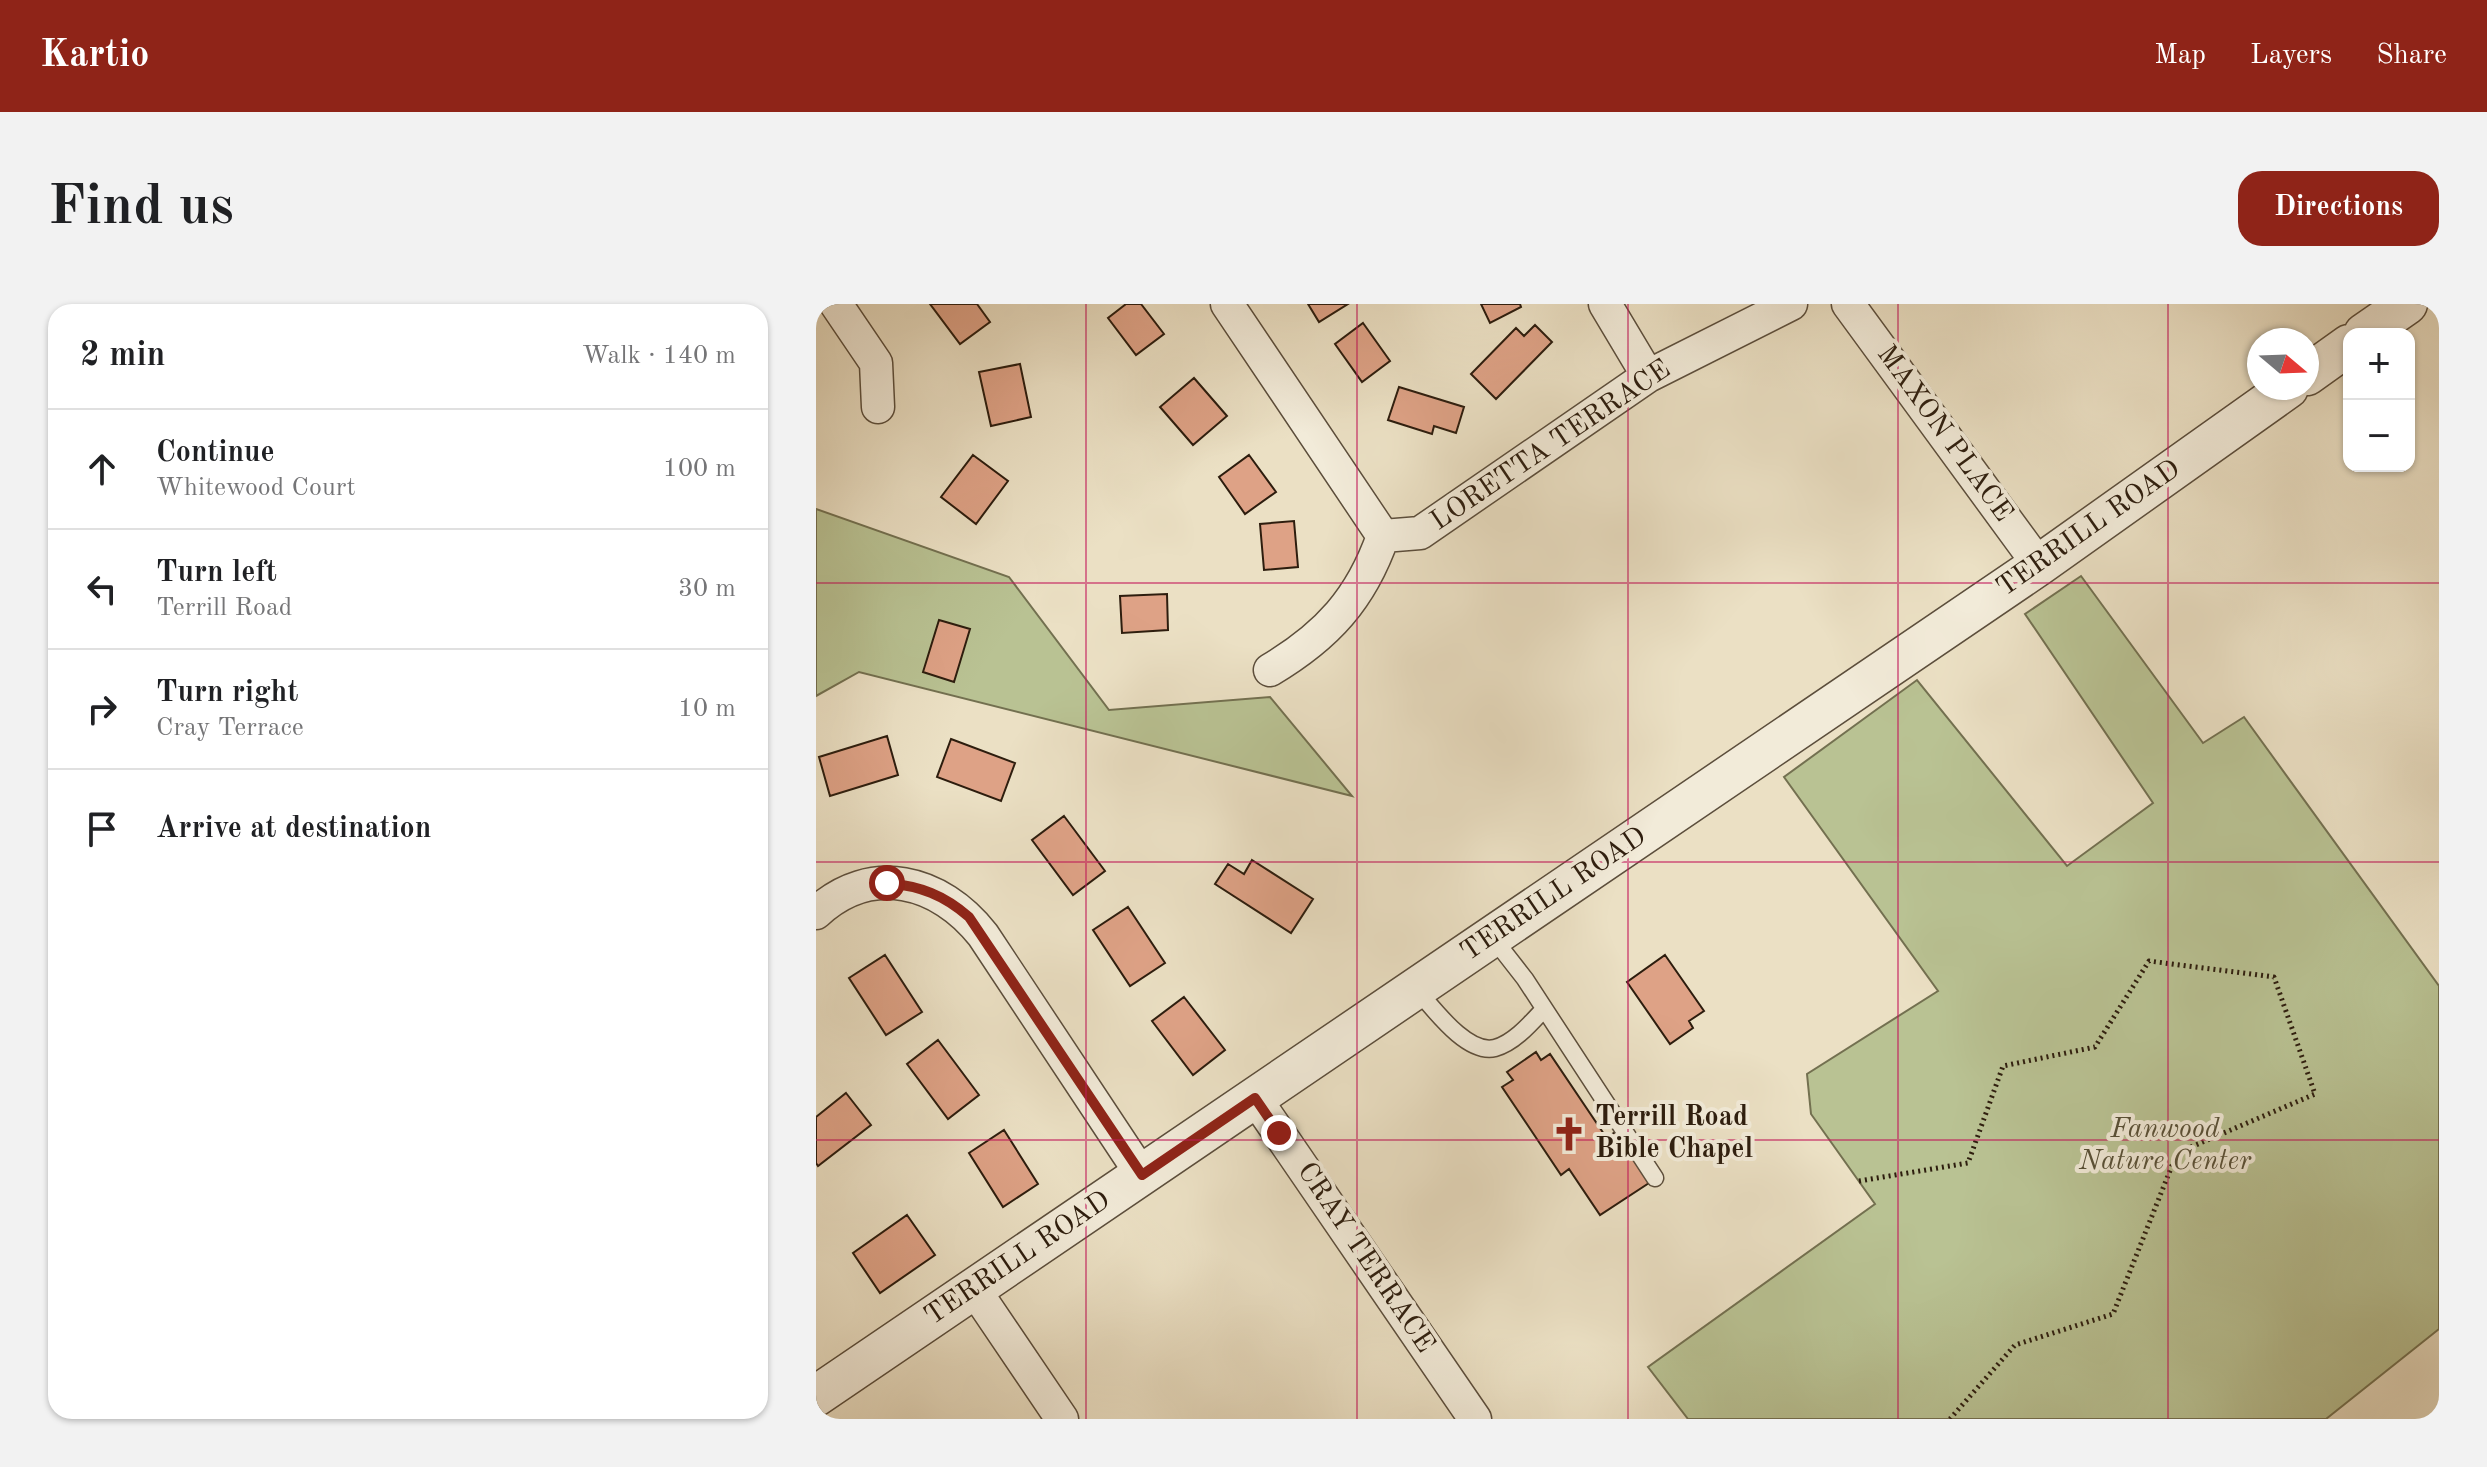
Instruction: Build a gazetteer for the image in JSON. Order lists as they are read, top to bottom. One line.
{"streets":{"street":["MAXON PLACE","LORETTA TERRACE","TERRILL ROAD","CRAY TERRACE"]},"crossings":[["MAXON PLACE","TERRILL ROAD"],["TERRILL ROAD","CRAY TERRACE"]],"parks":["Fanwood Nature Center"],"places":{"church":["Terrill Road Bible Chapel"]},"north":"right","page":{"header":"Kartio","nav":["Map","Layers","Share"],"buttons":"Directions","title":"Find us","heading":["2 min","Walk · 140 m"],"map_buttons":["+","−"],"list":[["Continue","Whitewood Court","100 m"],["Turn left","Terrill Road","30 m"],["Turn right","Cray Terrace","10 m"],"Arrive at destination"]}}
